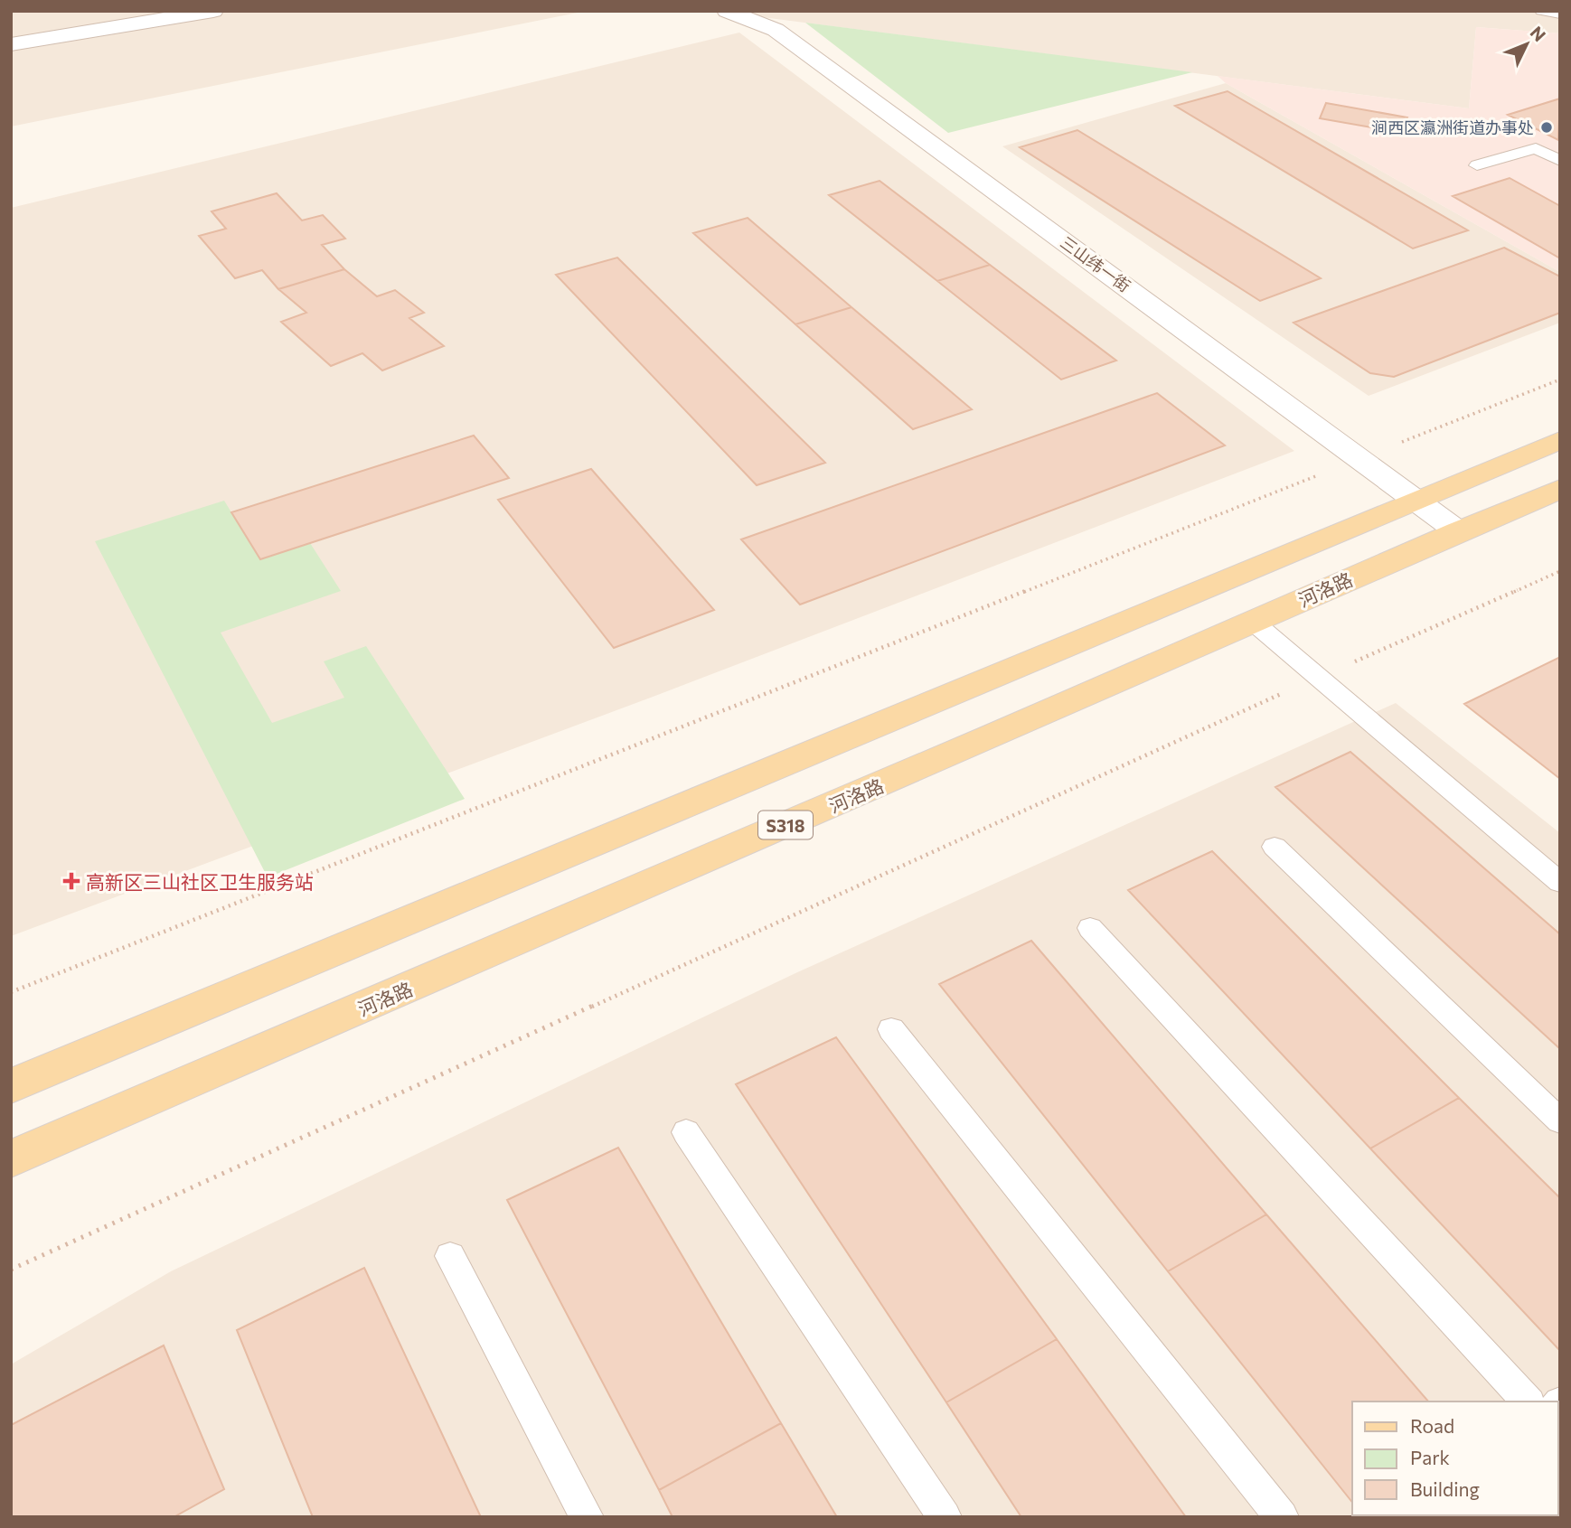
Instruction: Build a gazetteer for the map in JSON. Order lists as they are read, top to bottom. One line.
{"streets":{"main road":["河洛路","S318"],"street":["三山纬一街"]},"crossings":[["三山纬一街","河洛路"]],"places":{"other":["涧西区瀛洲街道办事处"],"health":["高新区三山社区卫生服务站"]},"legend":["Road","Park","Building"],"north":"top right"}
